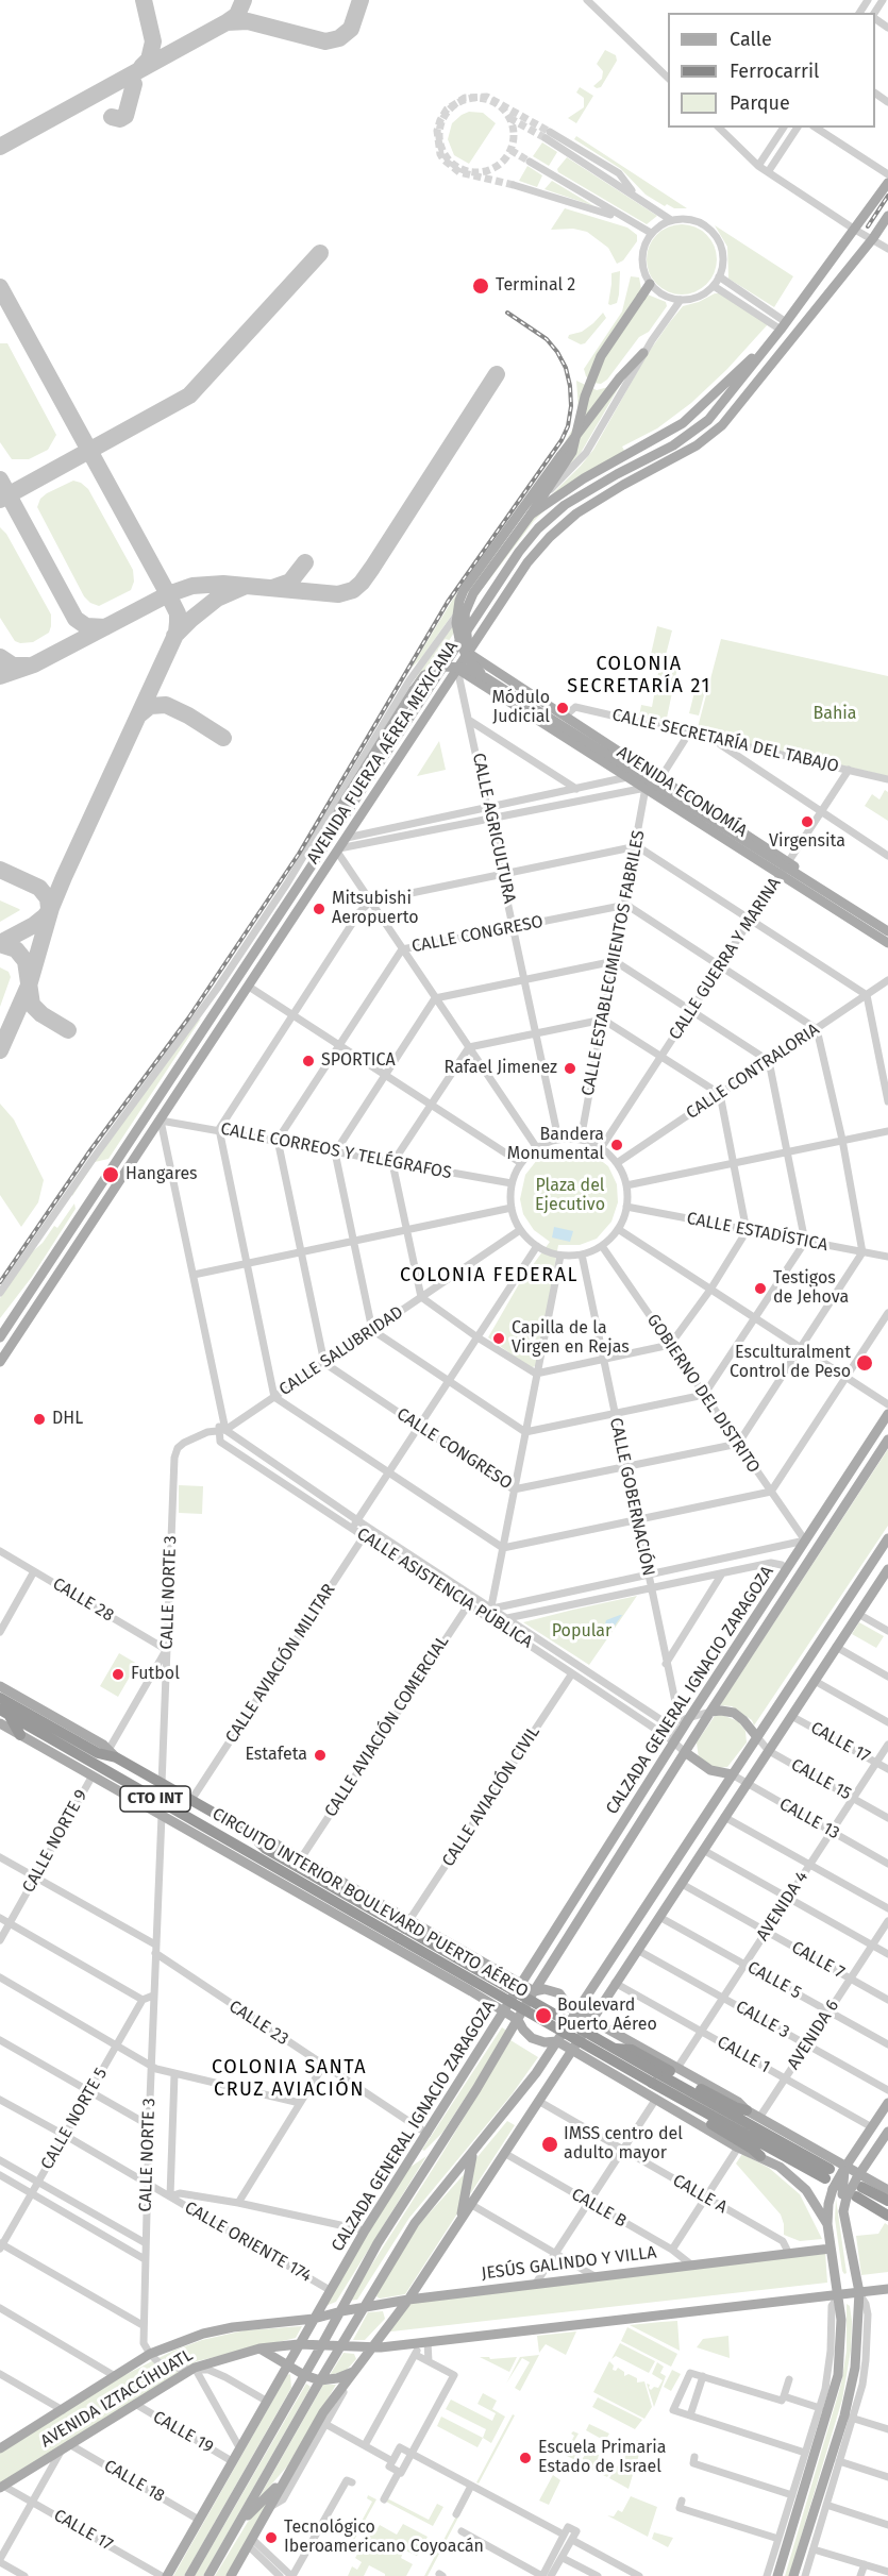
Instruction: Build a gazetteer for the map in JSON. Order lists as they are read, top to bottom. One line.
{"streets":{"highway":["CTO INT","CIRCUITO INTERIOR BOULEVARD PUERTO AÉREO"],"main road":["AVENIDA FUERZA AÉREA MEXICANA","AVENIDA ECONOMÍA","CALZADA GENERAL IGNACIO ZARAGOZA","JESÚS GALINDO Y VILLA","AVENIDA IZTACCÍHUATL"],"street":["CALLE SECRETARÍA DEL TABAJO","CALLE AGRICULTURA","CALLE CONGRESO","CALLE GUERRA Y MARINA","CALLE ESTABLECIMIENTOS FABRILES","CALLE CONTRALORIA","CALLE CORREOS Y TELÉGRAFOS","CALLE ESTADÍSTICA","CALLE SALUBRIDAD","GOBIERNO DEL DISTRITO","CALLE GOBERNACIÓN","CALLE ASISTENCIA PÚBLICA","CALLE NORTE 3","CALLE 28","CALLE AVIACIÓN MILITAR","CALLE AVIACIÓN COMERCIAL","CALLE 17","CALLE 15","CALLE AVIACIÓN CIVIL","CALLE 13","CALLE NORTE 9","AVENIDA 4","CALLE 7","CALLE 5","CALLE 3","CALLE 23","AVENIDA 6","CALLE 1","CALLE NORTE 5","CALLE A","CALLE B","CALLE ORIENTE 174","CALLE 19","CALLE 18"]},"crossings":[["CALLE SECRETARÍA DEL TABAJO","AVENIDA ECONOMÍA"],["CALLE SECRETARÍA DEL TABAJO","CALLE GUERRA Y MARINA"],["AVENIDA FUERZA AÉREA MEXICANA","AVENIDA ECONOMÍA"],["AVENIDA FUERZA AÉREA MEXICANA","CALLE AGRICULTURA"],["AVENIDA FUERZA AÉREA MEXICANA","CALLE CORREOS Y TELÉGRAFOS"],["AVENIDA FUERZA AÉREA MEXICANA","CALLE ASISTENCIA PÚBLICA"],["AVENIDA ECONOMÍA","CALLE AGRICULTURA"],["AVENIDA ECONOMÍA","CALLE GUERRA Y MARINA"],["AVENIDA ECONOMÍA","CALLE ESTABLECIMIENTOS FABRILES"],["CALLE AGRICULTURA","CALLE CONGRESO"],["CALLE AGRICULTURA","CALLE GUERRA Y MARINA"],["CALLE AGRICULTURA","CALLE ESTABLECIMIENTOS FABRILES"],["CALLE AGRICULTURA","CALLE CONTRALORIA"],["CALLE AGRICULTURA","CALLE CORREOS Y TELÉGRAFOS"],["CALLE AGRICULTURA","CALLE ESTADÍSTICA"],["CALLE AGRICULTURA","CALLE SALUBRIDAD"],["CALLE AGRICULTURA","GOBIERNO DEL DISTRITO"],["CALLE AGRICULTURA","CALLE GOBERNACIÓN"],["CALLE CONGRESO","CALLE ESTABLECIMIENTOS FABRILES"],["CALLE CONGRESO","CALLE CORREOS Y TELÉGRAFOS"],["CALLE CONGRESO","CALLE SALUBRIDAD"],["CALLE CONGRESO","GOBIERNO DEL DISTRITO"],["CALLE CONGRESO","CALLE GOBERNACIÓN"],["CALLE GUERRA Y MARINA","CALLE ESTABLECIMIENTOS FABRILES"],["CALLE GUERRA Y MARINA","CALLE CONTRALORIA"],["CALLE GUERRA Y MARINA","CALLE CORREOS Y TELÉGRAFOS"],["CALLE GUERRA Y MARINA","CALLE ESTADÍSTICA"],["CALLE GUERRA Y MARINA","CALLE SALUBRIDAD"],["CALLE GUERRA Y MARINA","GOBIERNO DEL DISTRITO"],["CALLE GUERRA Y MARINA","CALLE GOBERNACIÓN"],["CALLE ESTABLECIMIENTOS FABRILES","CALLE CONTRALORIA"],["CALLE ESTABLECIMIENTOS FABRILES","CALLE CORREOS Y TELÉGRAFOS"],["CALLE ESTABLECIMIENTOS FABRILES","CALLE ESTADÍSTICA"],["CALLE ESTABLECIMIENTOS FABRILES","CALLE SALUBRIDAD"],["CALLE ESTABLECIMIENTOS FABRILES","GOBIERNO DEL DISTRITO"],["CALLE ESTABLECIMIENTOS FABRILES","CALLE GOBERNACIÓN"],["CALLE CONTRALORIA","CALLE CORREOS Y TELÉGRAFOS"],["CALLE CONTRALORIA","CALLE ESTADÍSTICA"],["CALLE CONTRALORIA","CALLE SALUBRIDAD"],["CALLE CONTRALORIA","GOBIERNO DEL DISTRITO"],["CALLE CONTRALORIA","CALLE GOBERNACIÓN"],["CALLE CORREOS Y TELÉGRAFOS","CALLE ESTADÍSTICA"],["CALLE CORREOS Y TELÉGRAFOS","CALLE SALUBRIDAD"],["CALLE CORREOS Y TELÉGRAFOS","GOBIERNO DEL DISTRITO"],["CALLE CORREOS Y TELÉGRAFOS","CALLE GOBERNACIÓN"],["CALLE CORREOS Y TELÉGRAFOS","CALLE ASISTENCIA PÚBLICA"],["CALLE ESTADÍSTICA","CALLE SALUBRIDAD"],["CALLE ESTADÍSTICA","GOBIERNO DEL DISTRITO"],["CALLE ESTADÍSTICA","CALLE GOBERNACIÓN"],["CALLE SALUBRIDAD","GOBIERNO DEL DISTRITO"],["CALLE SALUBRIDAD","CALLE GOBERNACIÓN"],["CALLE SALUBRIDAD","CALLE ASISTENCIA PÚBLICA"],["CALLE SALUBRIDAD","CALLE NORTE 3"],["GOBIERNO DEL DISTRITO","CALLE GOBERNACIÓN"],["GOBIERNO DEL DISTRITO","CALLE ASISTENCIA PÚBLICA"],["GOBIERNO DEL DISTRITO","CALZADA GENERAL IGNACIO ZARAGOZA"],["CALLE GOBERNACIÓN","CALLE ASISTENCIA PÚBLICA"],["CALLE ASISTENCIA PÚBLICA","CALLE NORTE 3"],["CALLE ASISTENCIA PÚBLICA","CALLE AVIACIÓN MILITAR"],["CALLE ASISTENCIA PÚBLICA","CALZADA GENERAL IGNACIO ZARAGOZA"],["CALLE ASISTENCIA PÚBLICA","CALLE AVIACIÓN COMERCIAL"],["CALLE ASISTENCIA PÚBLICA","CALLE 15"],["CALLE ASISTENCIA PÚBLICA","CALLE AVIACIÓN CIVIL"],["CALLE ASISTENCIA PÚBLICA","CALLE 13"],["CALLE NORTE 3","CALLE 28"],["CALLE NORTE 3","CTO INT"],["CALLE NORTE 3","CALLE 23"],["CALLE NORTE 3","CALLE ORIENTE 174"],["CALLE NORTE 3","AVENIDA IZTACCÍHUATL"],["CALLE AVIACIÓN MILITAR","CTO INT"],["CALZADA GENERAL IGNACIO ZARAGOZA","CALLE 15"],["CALZADA GENERAL IGNACIO ZARAGOZA","CTO INT"],["CALZADA GENERAL IGNACIO ZARAGOZA","CALLE 13"],["CALZADA GENERAL IGNACIO ZARAGOZA","CALLE 23"],["CALZADA GENERAL IGNACIO ZARAGOZA","CALLE ORIENTE 174"],["CALZADA GENERAL IGNACIO ZARAGOZA","JESÚS GALINDO Y VILLA"],["CALZADA GENERAL IGNACIO ZARAGOZA","AVENIDA IZTACCÍHUATL"],["CALZADA GENERAL IGNACIO ZARAGOZA","CALLE 19"],["CALZADA GENERAL IGNACIO ZARAGOZA","CALLE 18"],["CALLE AVIACIÓN COMERCIAL","CTO INT"],["CALLE 17","AVENIDA 4"],["CALLE 17","AVENIDA IZTACCÍHUATL"],["CALLE 15","CALLE 13"],["CALLE 15","AVENIDA 4"],["CALLE AVIACIÓN CIVIL","CTO INT"],["CALLE AVIACIÓN CIVIL","CIRCUITO INTERIOR BOULEVARD PUERTO AÉREO"],["CTO INT","CALLE NORTE 9"],["CTO INT","CIRCUITO INTERIOR BOULEVARD PUERTO AÉREO"],["CTO INT","AVENIDA 4"],["CTO INT","AVENIDA 6"],["CALLE 13","AVENIDA 4"],["AVENIDA 4","CALLE 7"],["AVENIDA 4","CALLE 5"],["AVENIDA 4","CALLE 3"],["AVENIDA 4","CALLE 1"],["CALLE 7","AVENIDA 6"],["CALLE 5","AVENIDA 6"],["CALLE 3","AVENIDA 6"],["AVENIDA 6","CALLE 1"],["CALLE NORTE 5","CALLE ORIENTE 174"],["CALLE A","JESÚS GALINDO Y VILLA"],["CALLE B","JESÚS GALINDO Y VILLA"],["JESÚS GALINDO Y VILLA","AVENIDA IZTACCÍHUATL"],["AVENIDA IZTACCÍHUATL","CALLE 19"],["AVENIDA IZTACCÍHUATL","CALLE 18"]],"districts":["COLONIA SECRETARÍA 21","COLONIA FEDERAL","COLONIA SANTA CRUZ AVIACIÓN"],"parks":["Bahia","Plaza del Ejecutivo","Popular"],"places":["Terminal 2","Módulo Judicial","Virgensita","Mitsubishi Aeropuerto","SPORTICA","Rafael Jimenez","Bandera Monumental","Hangares","Testigos de Jehova","Capilla de la Virgen en Rejas","Esculturalment Control de Peso","DHL","Futbol","Estafeta","Boulevard Puerto Aéreo","IMSS centro del adulto mayor","Escuela Primaria Estado de Israel","Tecnológico Iberoamericano Coyoacán"],"legend":["Calle","Ferrocarril","Parque"]}
